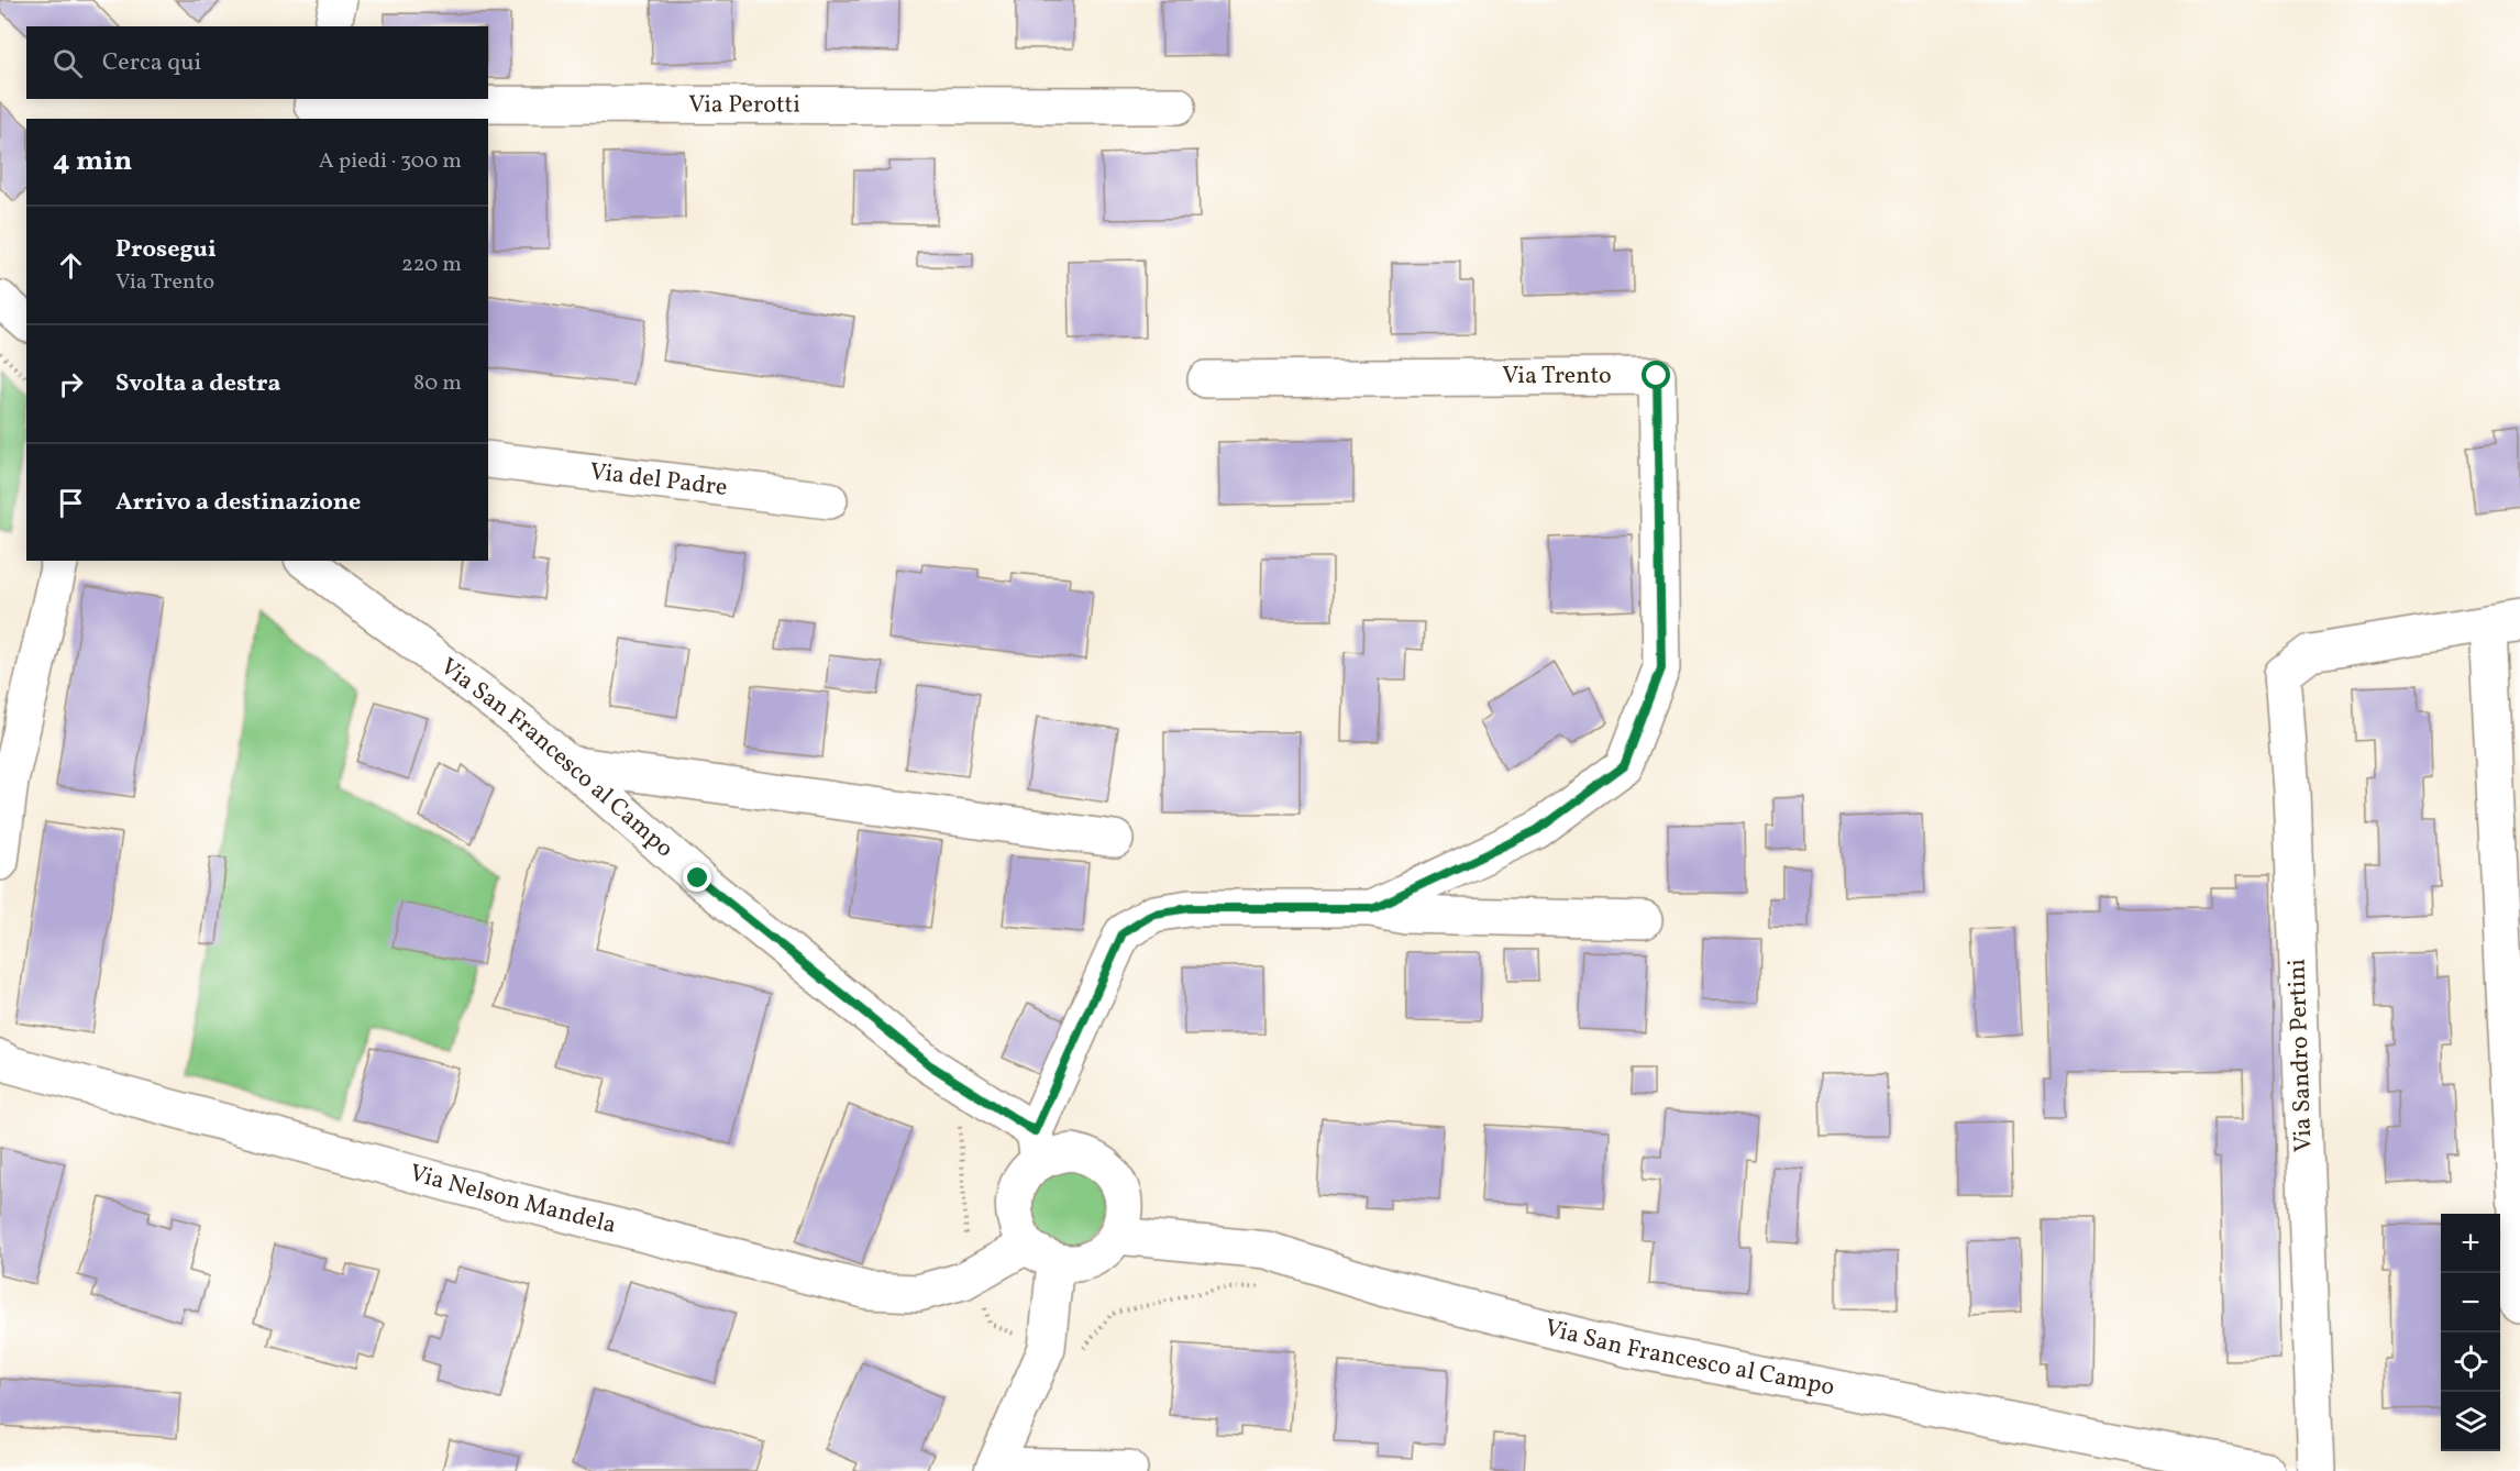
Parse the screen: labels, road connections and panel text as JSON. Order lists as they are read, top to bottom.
{
  "streets": {
    "street": [
      "Via Perotti",
      "Via Trento",
      "Via del Padre",
      "Via San Francesco al Campo",
      "Via Sandro Pertini",
      "Via Nelson Mandela"
    ]
  },
  "crossings": [
    ["Via Trento", "Via San Francesco al Campo"],
    ["Via Trento", "Via Nelson Mandela"],
    ["Via San Francesco al Campo", "Via Nelson Mandela"]
  ],
  "page": {
    "search": "Cerca qui",
    "heading": ["4 min", "A piedi · 300 m"],
    "list": [
      ["Prosegui", "Via Trento", "220 m"],
      ["Svolta a destra", "80 m"],
      "Arrivo a destinazione"
    ],
    "map_buttons": ["+", "−"]
  }
}
